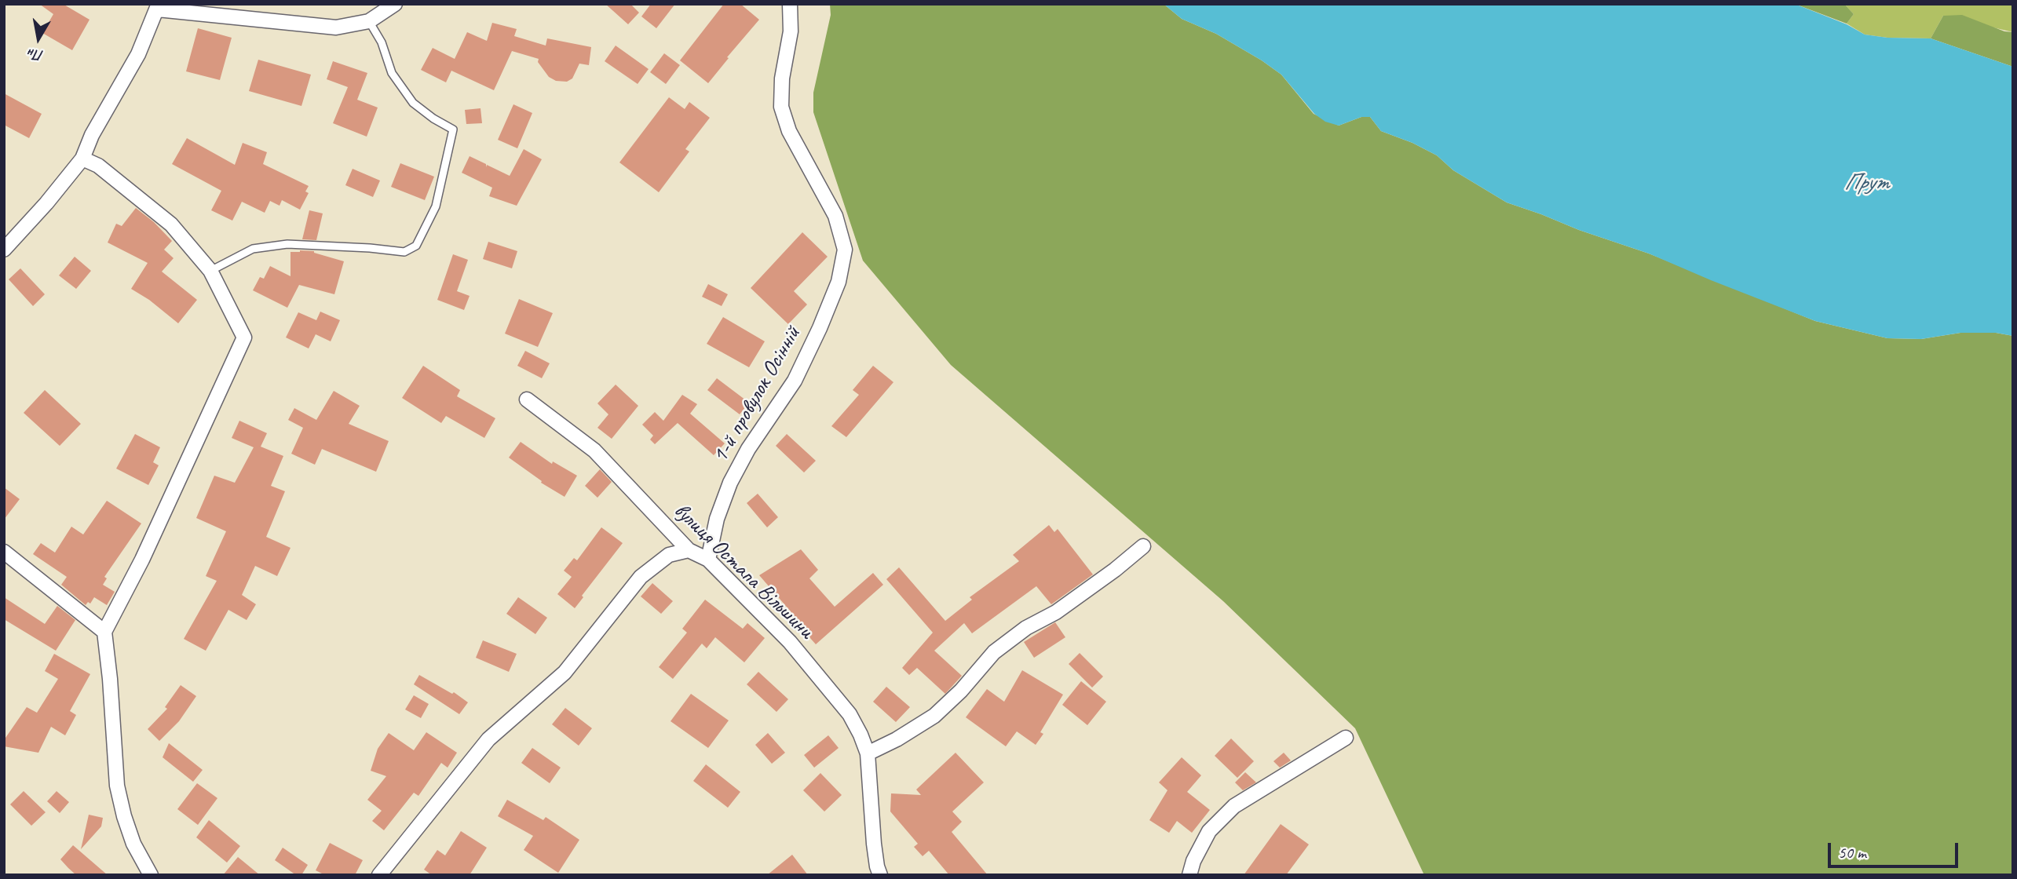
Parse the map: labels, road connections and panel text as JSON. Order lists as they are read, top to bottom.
{
  "streets": {
    "street": ["1-й провулок Осінній", "вулиця Остапа Вільшини"]
  },
  "crossings": [
    ["1-й провулок Осінній", "вулиця Остапа Вільшини"]
  ],
  "water": ["Прут"],
  "scale_bar": "50 m",
  "north": "bottom"
}
